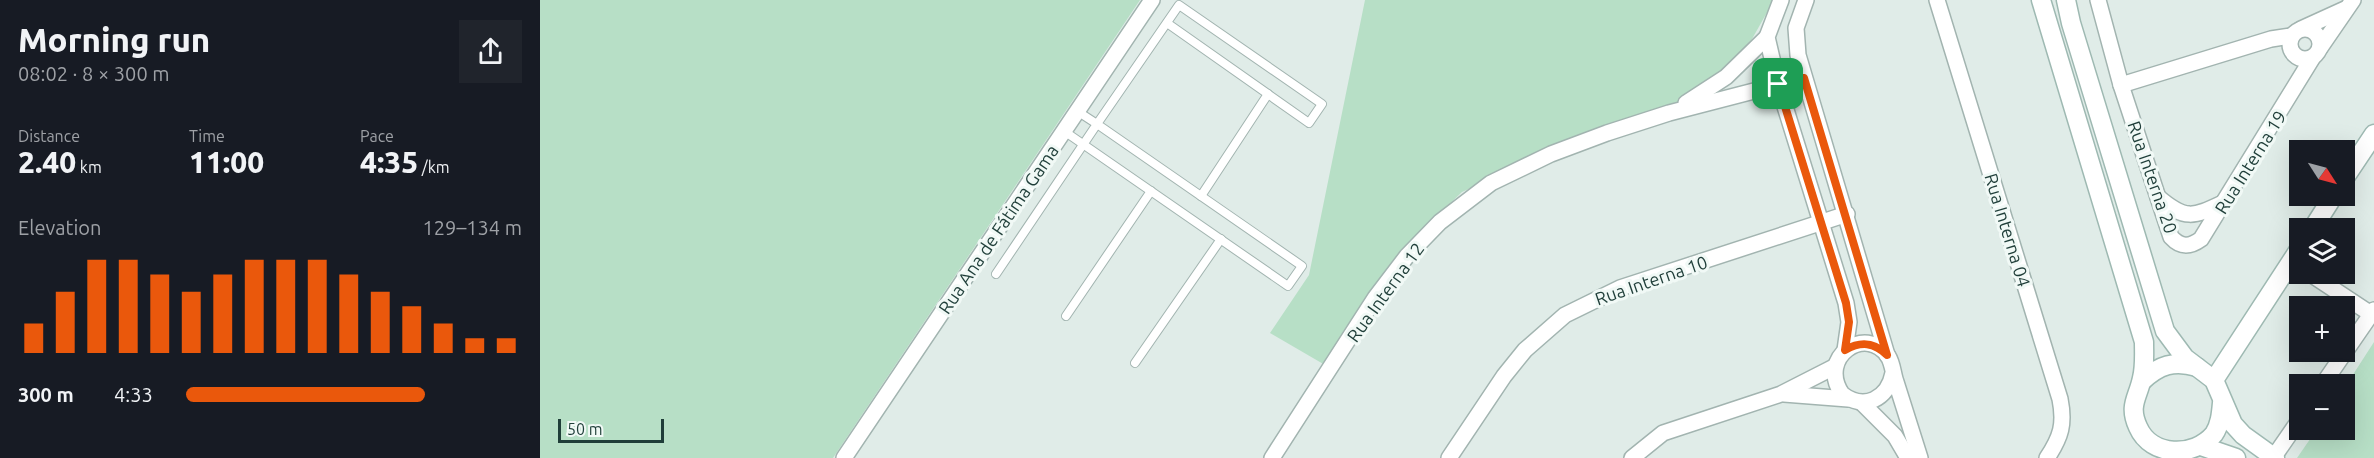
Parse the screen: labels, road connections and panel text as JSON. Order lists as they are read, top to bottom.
{
  "streets": {
    "street": [
      "Rua Interna 19",
      "Rua Interna 20",
      "Rua Ana de Fátima Gama",
      "Rua Interna 04",
      "Rua Interna 10",
      "Rua Interna 12"
    ]
  },
  "crossings": [
    ["Rua Interna 19", "Rua Interna 20"]
  ],
  "scale_bar": "50 m",
  "north": "bottom right",
  "page": {
    "heading": ["Morning run", "08:02 · 8 × 300 m"],
    "stats": [
      ["Distance", "2.40 km"],
      ["Time", "11:00"],
      ["Pace", "4:35 /km"]
    ],
    "map_buttons": ["+", "−"],
    "chart": ["Elevation", "129–134 m"],
    "list": [
      {
        "name": "300 m",
        "note": "4:33"
      }
    ],
    "scale": "50 m"
  }
}
